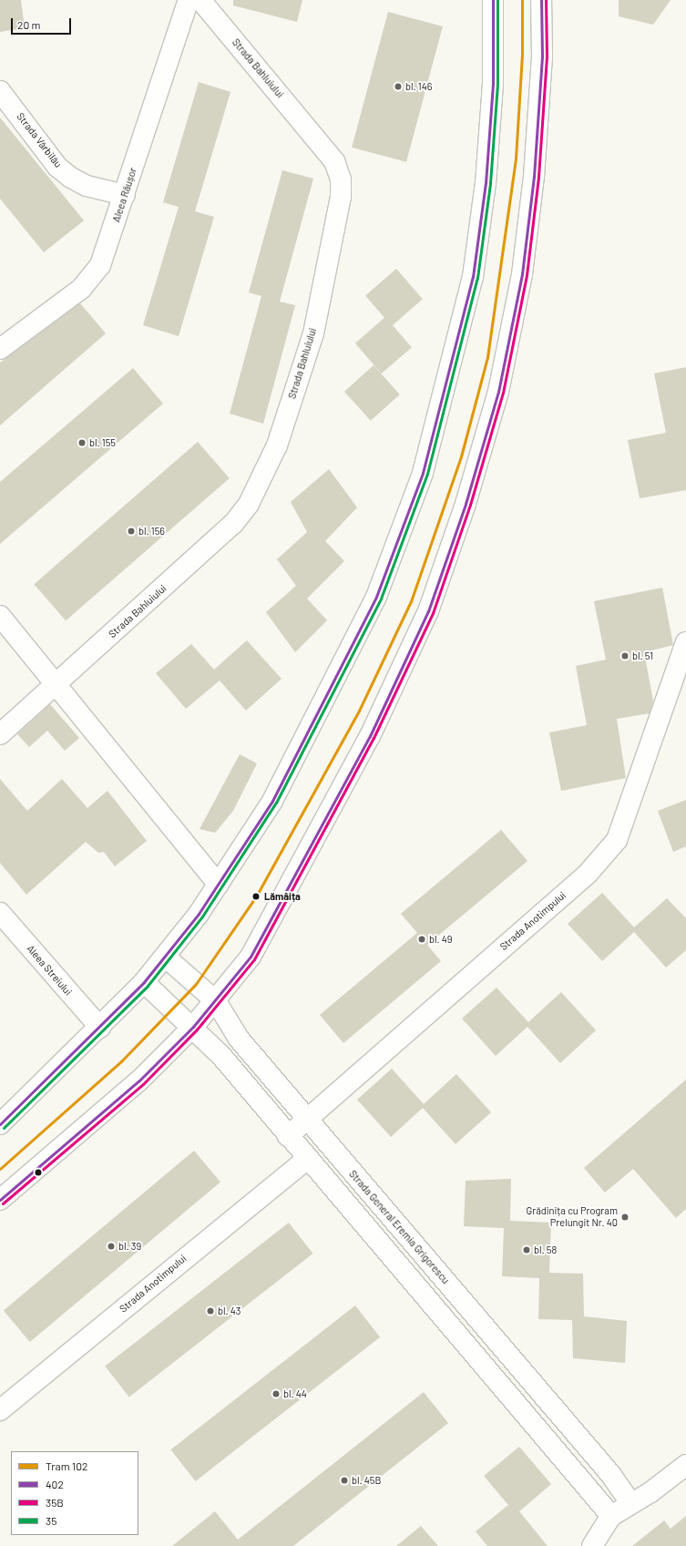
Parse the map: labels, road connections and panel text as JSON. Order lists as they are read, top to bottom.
{
  "streets": {
    "street": [
      "Strada Bahluiului",
      "Strada Vărbilău",
      "Aleea Râușor",
      "Strada Anotimpului",
      "Aleea Streiului",
      "Strada General Eremia Grigorescu"
    ]
  },
  "crossings": [
    ["Strada Vărbilău", "Aleea Râușor"],
    ["Strada Anotimpului", "Strada General Eremia Grigorescu"]
  ],
  "places": [
    "bl. 146",
    "bl. 155",
    "bl. 156",
    "bl. 51",
    "Lămâița",
    "bl. 49",
    "Grădinița cu Program Prelungit Nr. 40",
    "bl. 39",
    "bl. 58",
    "bl. 43",
    "bl. 44",
    "bl. 45B"
  ],
  "lines": [
    "tram line 102",
    "transit line 402",
    "transit line 35B",
    "transit line 35"
  ],
  "legend": [
    "Tram 102",
    "402",
    "35B",
    "35"
  ],
  "scale_bar": "20 m"
}
